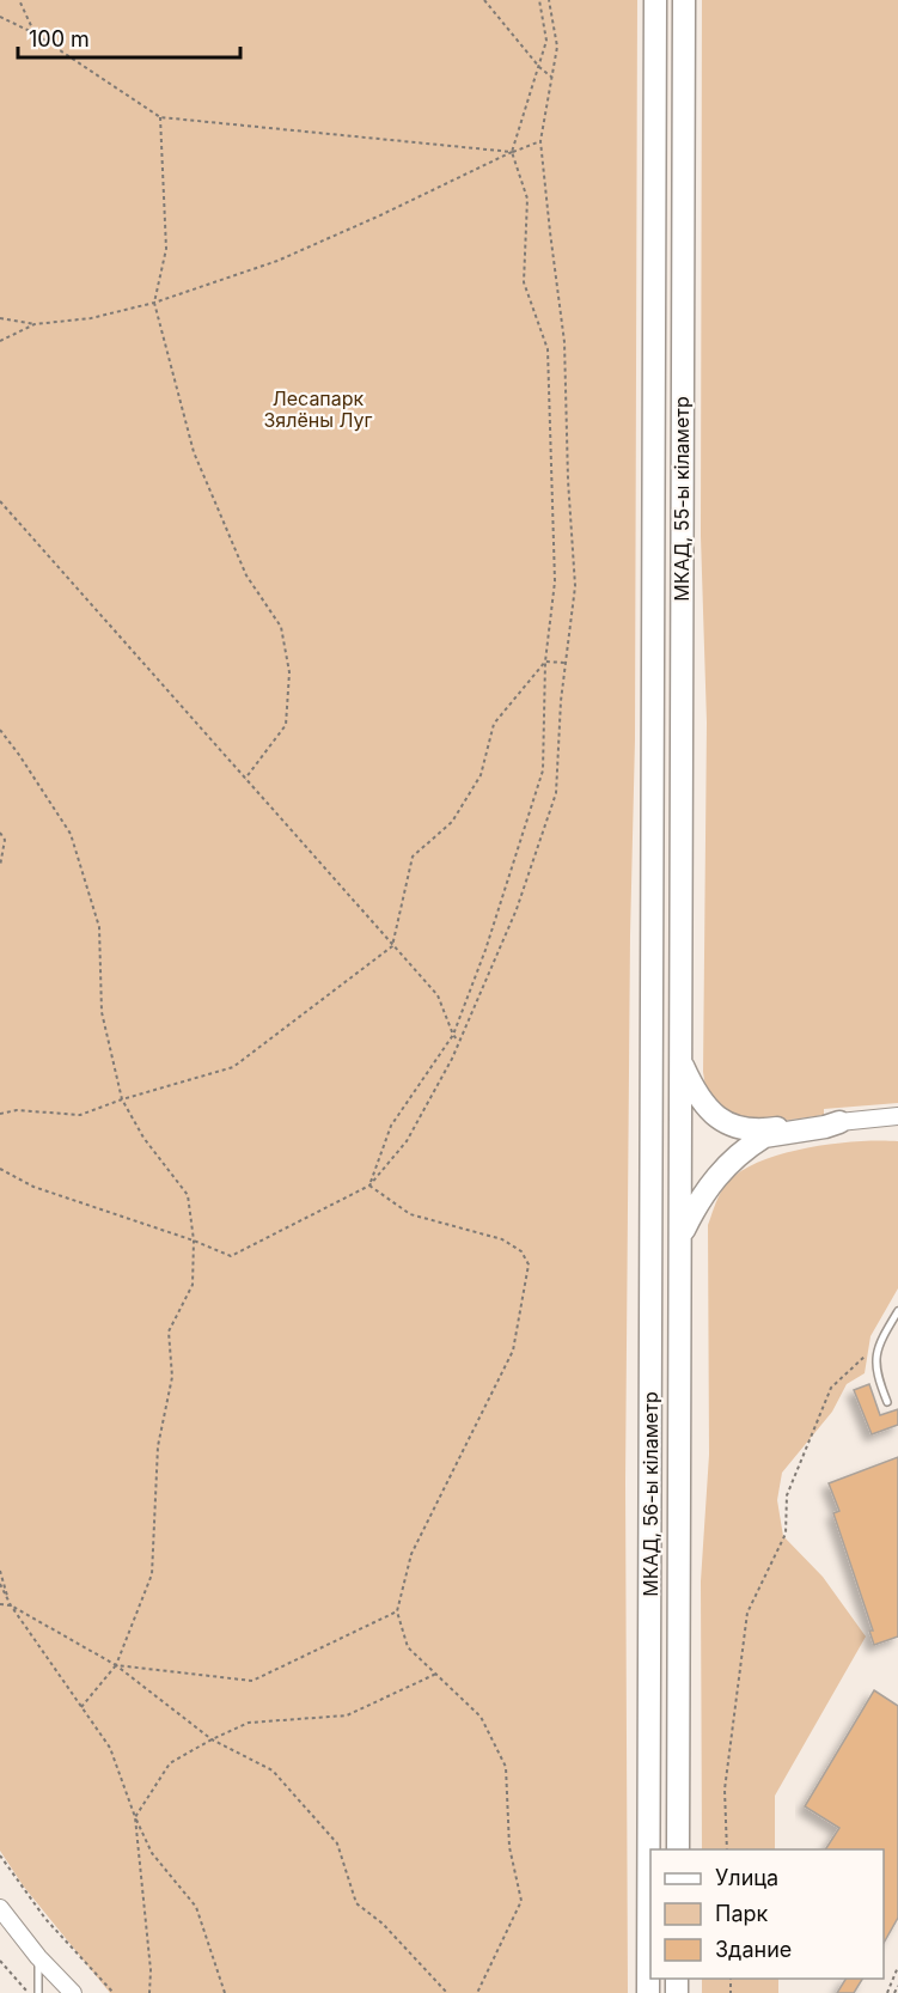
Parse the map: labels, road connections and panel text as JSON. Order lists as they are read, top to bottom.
{
  "streets": {
    "highway": ["МКАД, 55-ы кіламетр", "МКАД, 56-ы кіламетр"]
  },
  "crossings": [
    ["МКАД, 55-ы кіламетр", "МКАД, 56-ы кіламетр"]
  ],
  "parks": ["Лесапарк Зялёны Луг"],
  "legend": ["Улица", "Парк", "Здание"],
  "scale_bar": "100 m"
}
